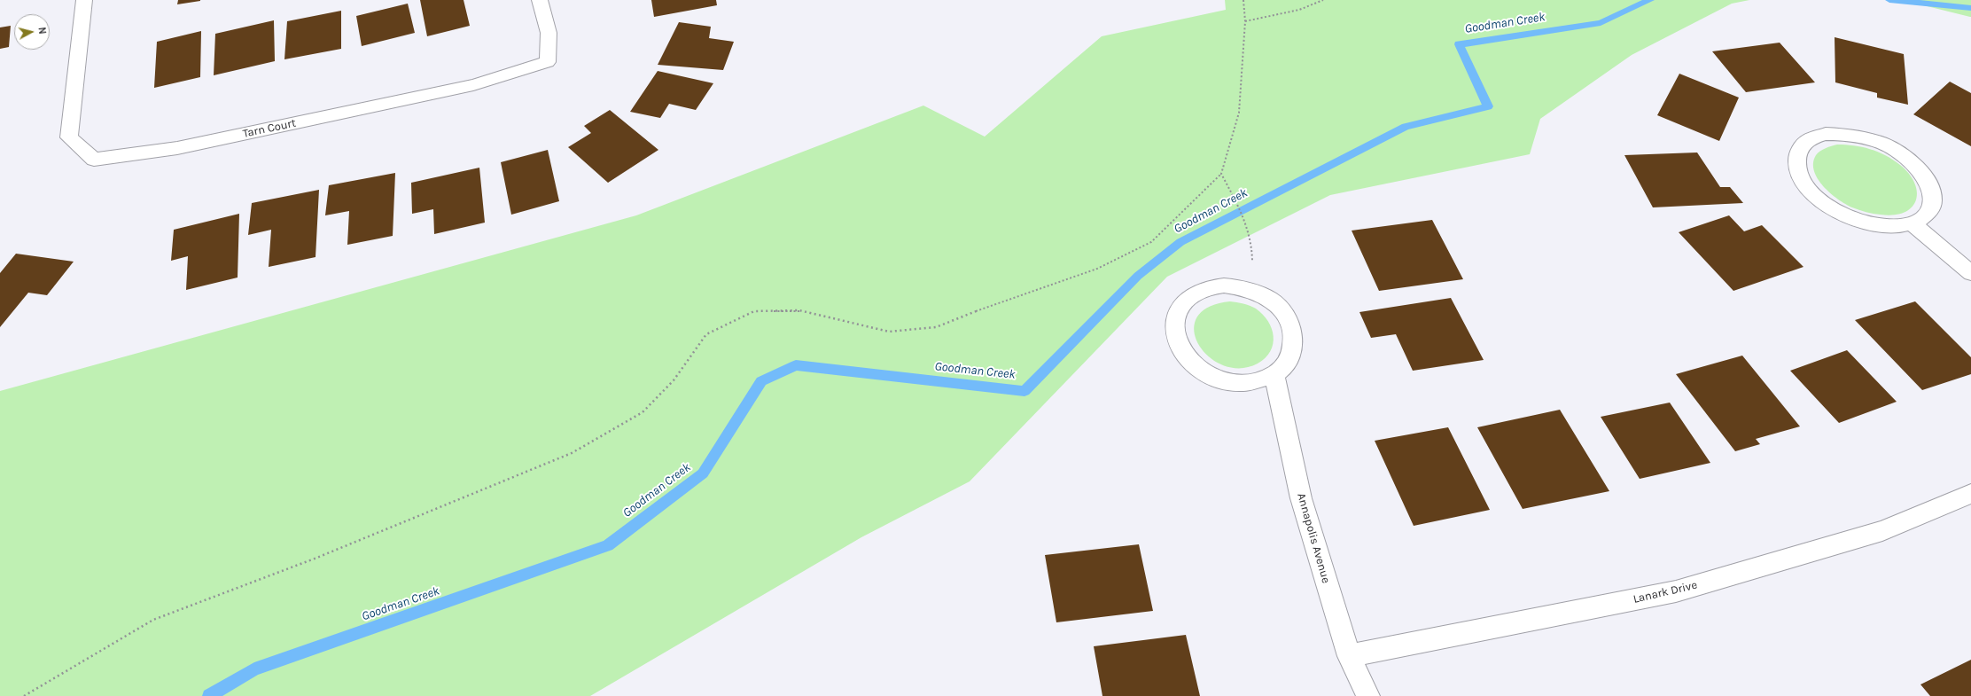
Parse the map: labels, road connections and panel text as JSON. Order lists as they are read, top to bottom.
{
  "streets": {
    "street": ["Tarn Court", "Annapolis Avenue", "Lanark Drive"]
  },
  "crossings": [
    ["Annapolis Avenue", "Lanark Drive"]
  ],
  "water": ["Goodman Creek"],
  "north": "right"
}
